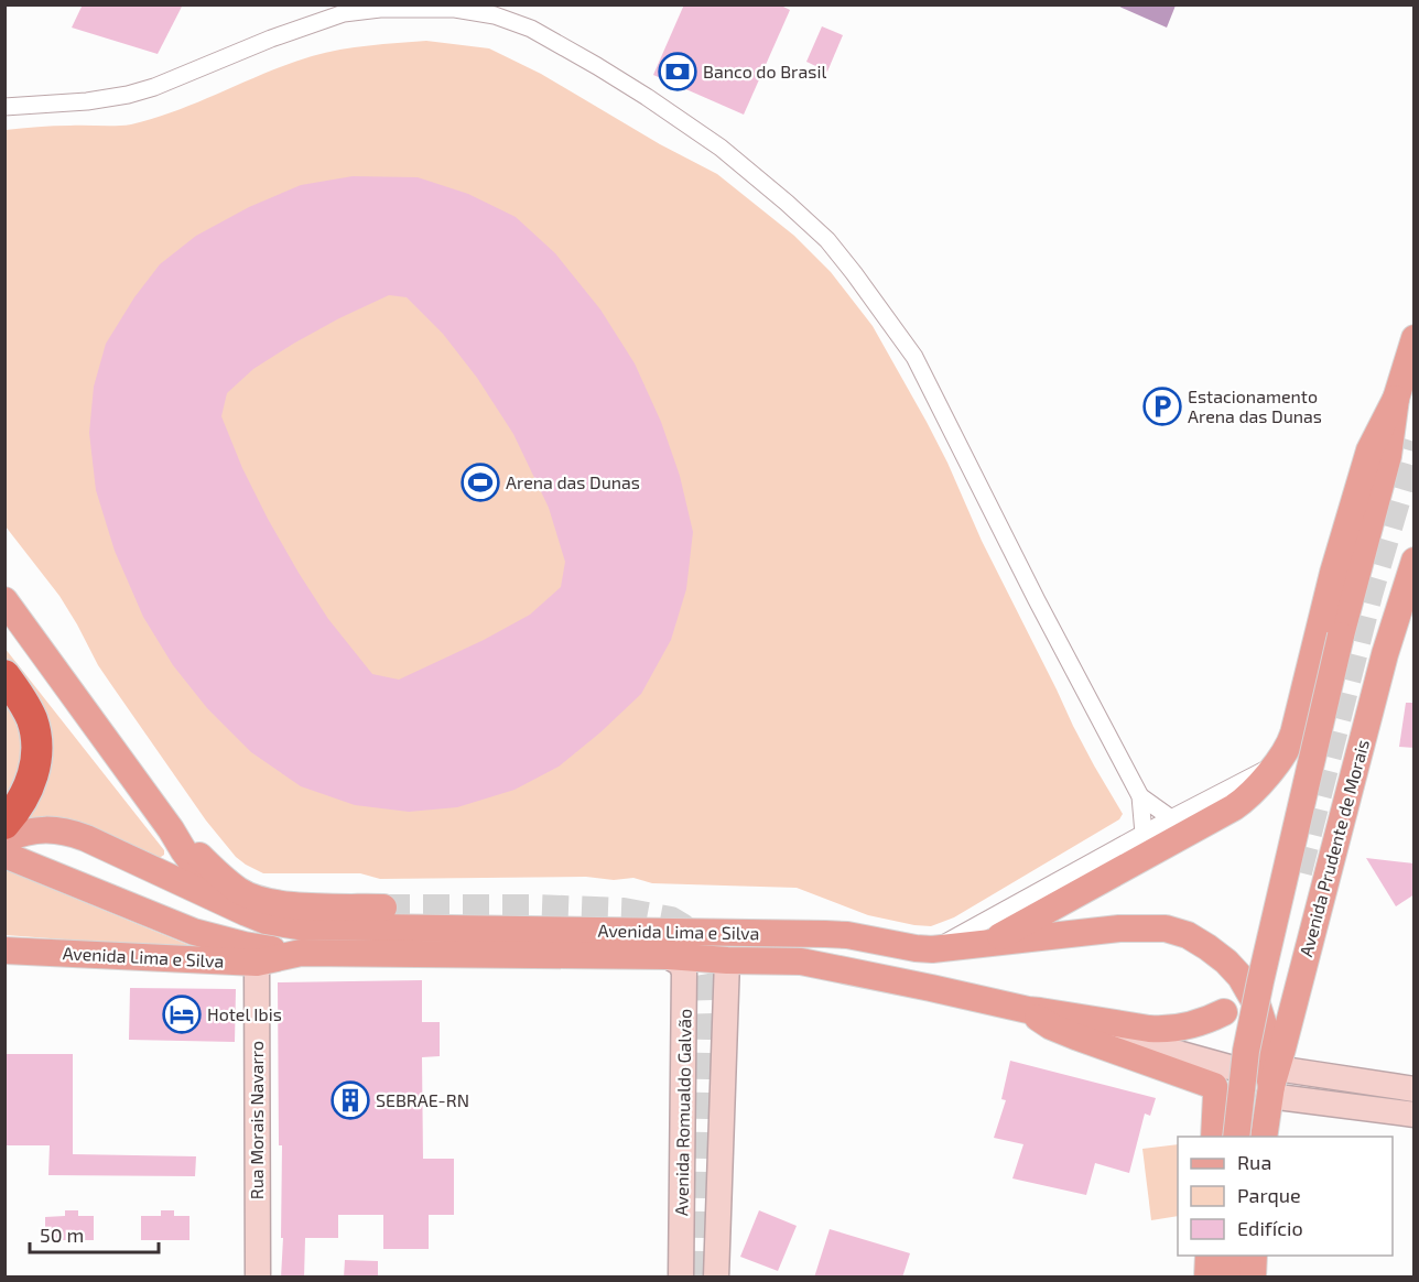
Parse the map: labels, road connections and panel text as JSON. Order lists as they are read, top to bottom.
{
  "streets": {
    "main road": [
      "Avenida Prudente de Morais",
      "Avenida Lima e Silva",
      "Avenida Romualdo Galvão",
      "Rua Morais Navarro"
    ]
  },
  "crossings": [
    ["Avenida Prudente de Morais", "Avenida Lima e Silva"],
    ["Avenida Lima e Silva", "Avenida Romualdo Galvão"],
    ["Avenida Lima e Silva", "Rua Morais Navarro"]
  ],
  "places": {
    "bank": ["Banco do Brasil"],
    "parking": ["Estacionamento Arena das Dunas"],
    "sports": ["Arena das Dunas"],
    "hotel": ["Hotel Ibis"],
    "building": ["SEBRAE-RN"]
  },
  "legend": ["Rua", "Parque", "Edifício"],
  "scale_bar": "50 m"
}
